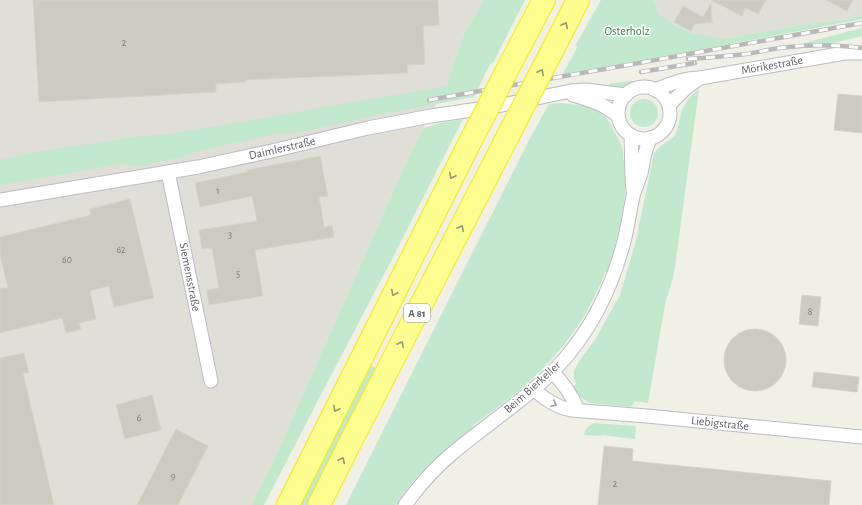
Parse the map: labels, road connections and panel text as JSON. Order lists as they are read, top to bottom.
{
  "streets": {
    "highway": ["A 81"],
    "street": [
      "Mörikestraße",
      "Daimlerstraße",
      "Siemensstraße",
      "Beim Bierkeller",
      "Liebigstraße"
    ]
  },
  "crossings": [
    ["Mörikestraße", "Daimlerstraße"],
    ["Mörikestraße", "Beim Bierkeller"],
    ["Daimlerstraße", "Siemensstraße"],
    ["Daimlerstraße", "Beim Bierkeller"],
    ["Beim Bierkeller", "Liebigstraße"]
  ],
  "parks": ["Osterholz"],
  "house_numbers": [
    "2",
    "1",
    "3",
    "62",
    "60",
    "5",
    "8",
    "6",
    "9",
    "2"
  ]
}
